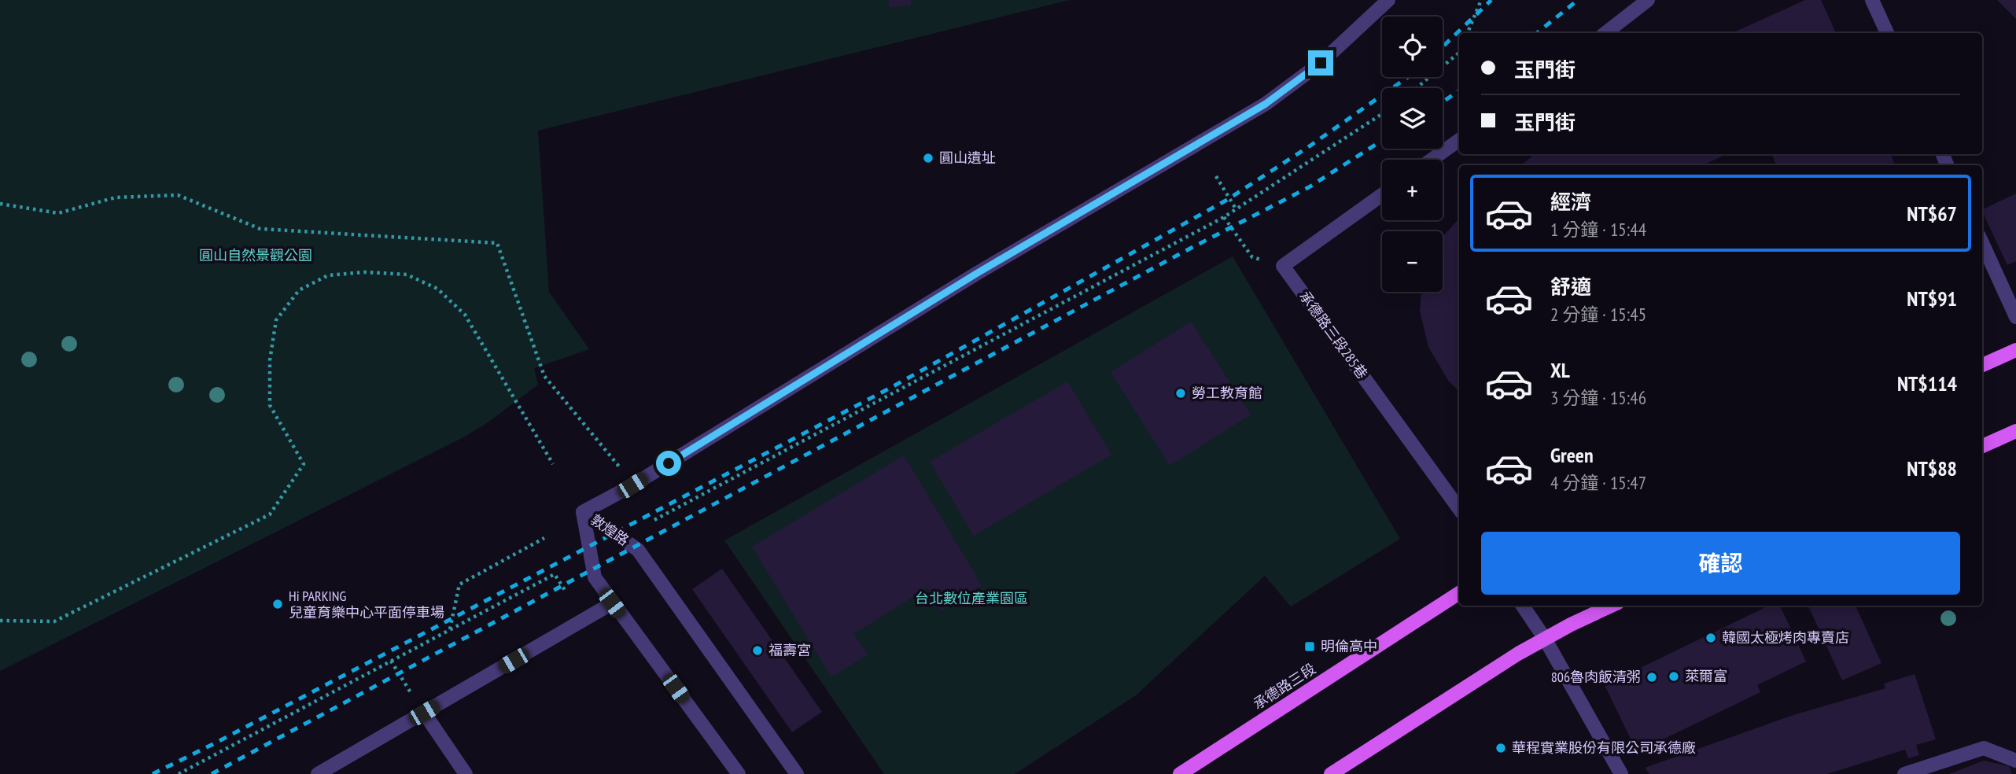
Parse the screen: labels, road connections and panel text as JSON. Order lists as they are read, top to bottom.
{
  "streets": {
    "main road": ["承德路三段"],
    "street": ["承德路三段285巷", "敦煌路"]
  },
  "parks": ["圓山自然景觀公園", "台北數位產業園區"],
  "places": {
    "other": [
      "圓山遺址",
      "勞工教育館",
      "Hi PARKING 兒童育樂中心平面停車場",
      "韓國太極烤肉專賣店",
      "福壽宮",
      "萊爾富",
      "806魯肉飯清粥",
      "華程實業股份有限公司承德廠"
    ],
    "transit": ["明倫高中"]
  },
  "page": {
    "map_buttons": ["+", "−"],
    "banner": ["玉門街", "玉門街"],
    "list": [
      {
        "name": "經濟",
        "note": "1 分鐘 · 15:44",
        "value": "NT$67"
      },
      {
        "name": "舒適",
        "note": "2 分鐘 · 15:45",
        "value": "NT$91"
      },
      {
        "name": "XL",
        "note": "3 分鐘 · 15:46",
        "value": "NT$114"
      },
      {
        "name": "Green",
        "note": "4 分鐘 · 15:47",
        "value": "NT$88"
      }
    ],
    "buttons": "確認"
  }
}
